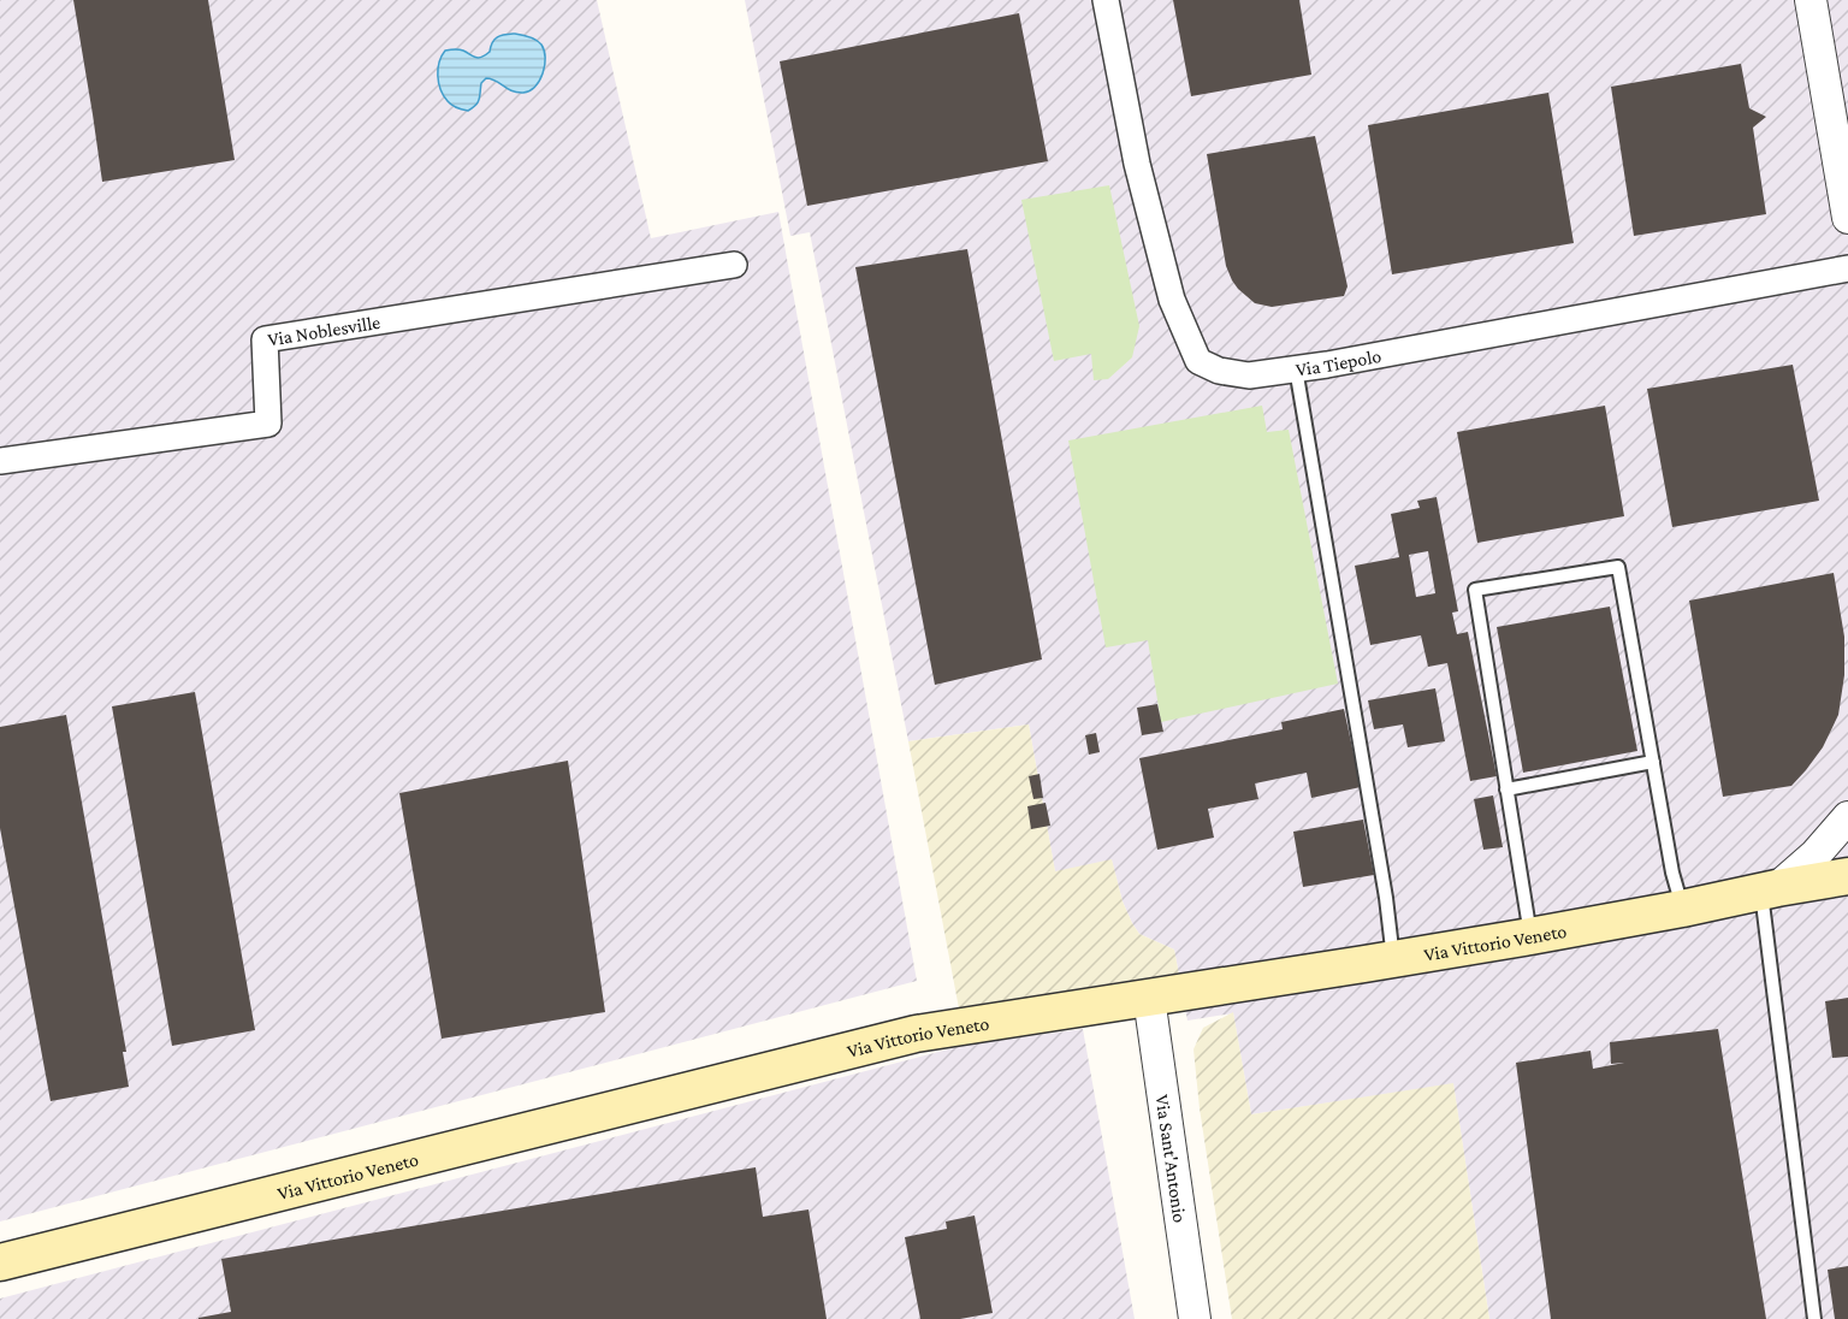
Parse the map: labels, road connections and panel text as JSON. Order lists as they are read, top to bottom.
{
  "streets": {
    "main road": ["Via Vittorio Veneto"],
    "street": ["Via Noblesville", "Via Tiepolo", "Via Sant'Antonio"]
  },
  "crossings": [
    ["Via Vittorio Veneto", "Via Sant'Antonio"]
  ]
}
